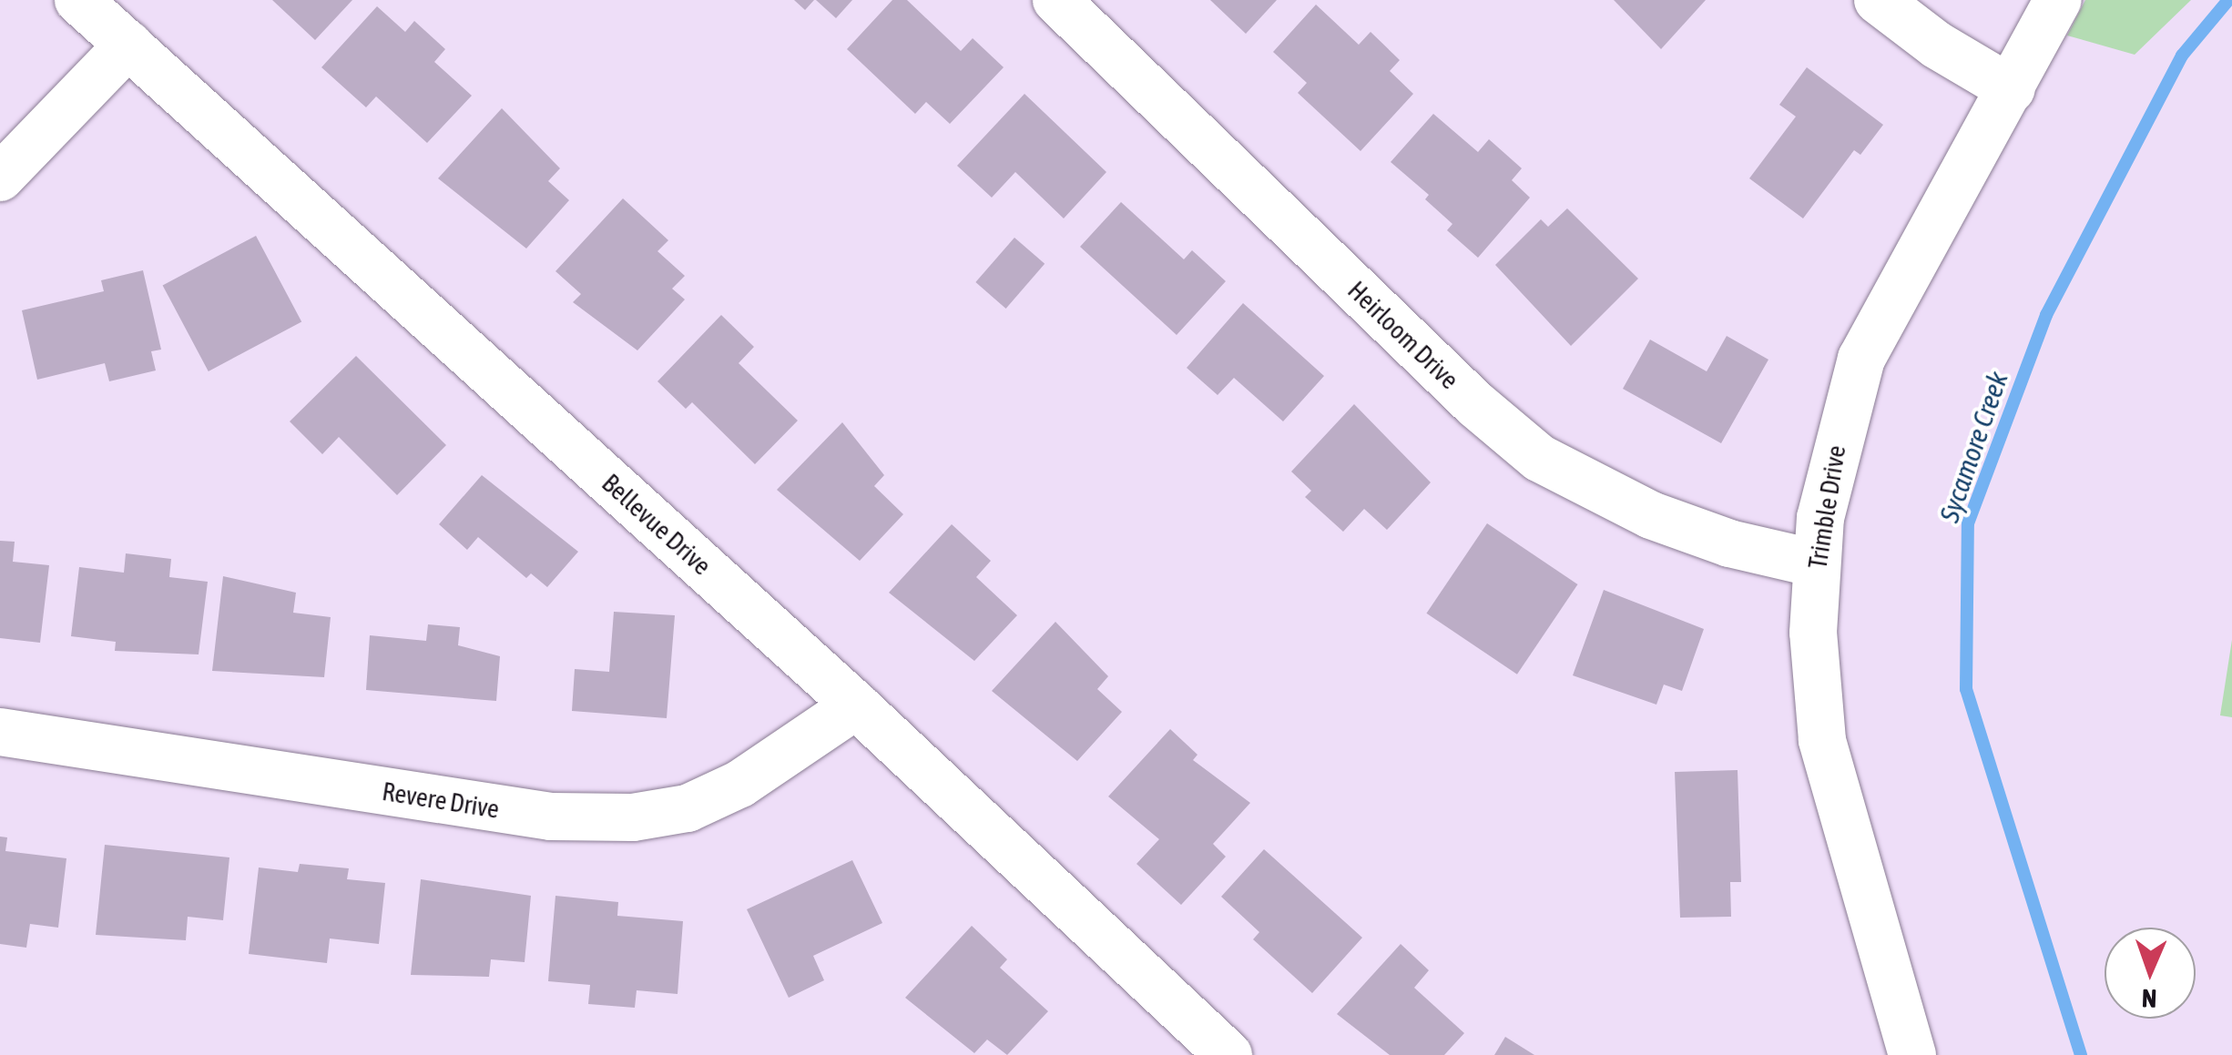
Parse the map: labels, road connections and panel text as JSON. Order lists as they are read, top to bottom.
{
  "streets": {
    "street": [
      "Heirloom Drive",
      "Trimble Drive",
      "Bellevue Drive",
      "Revere Drive"
    ]
  },
  "crossings": [
    ["Heirloom Drive", "Trimble Drive"],
    ["Bellevue Drive", "Revere Drive"]
  ],
  "water": ["Sycamore Creek"],
  "north": "bottom"
}
